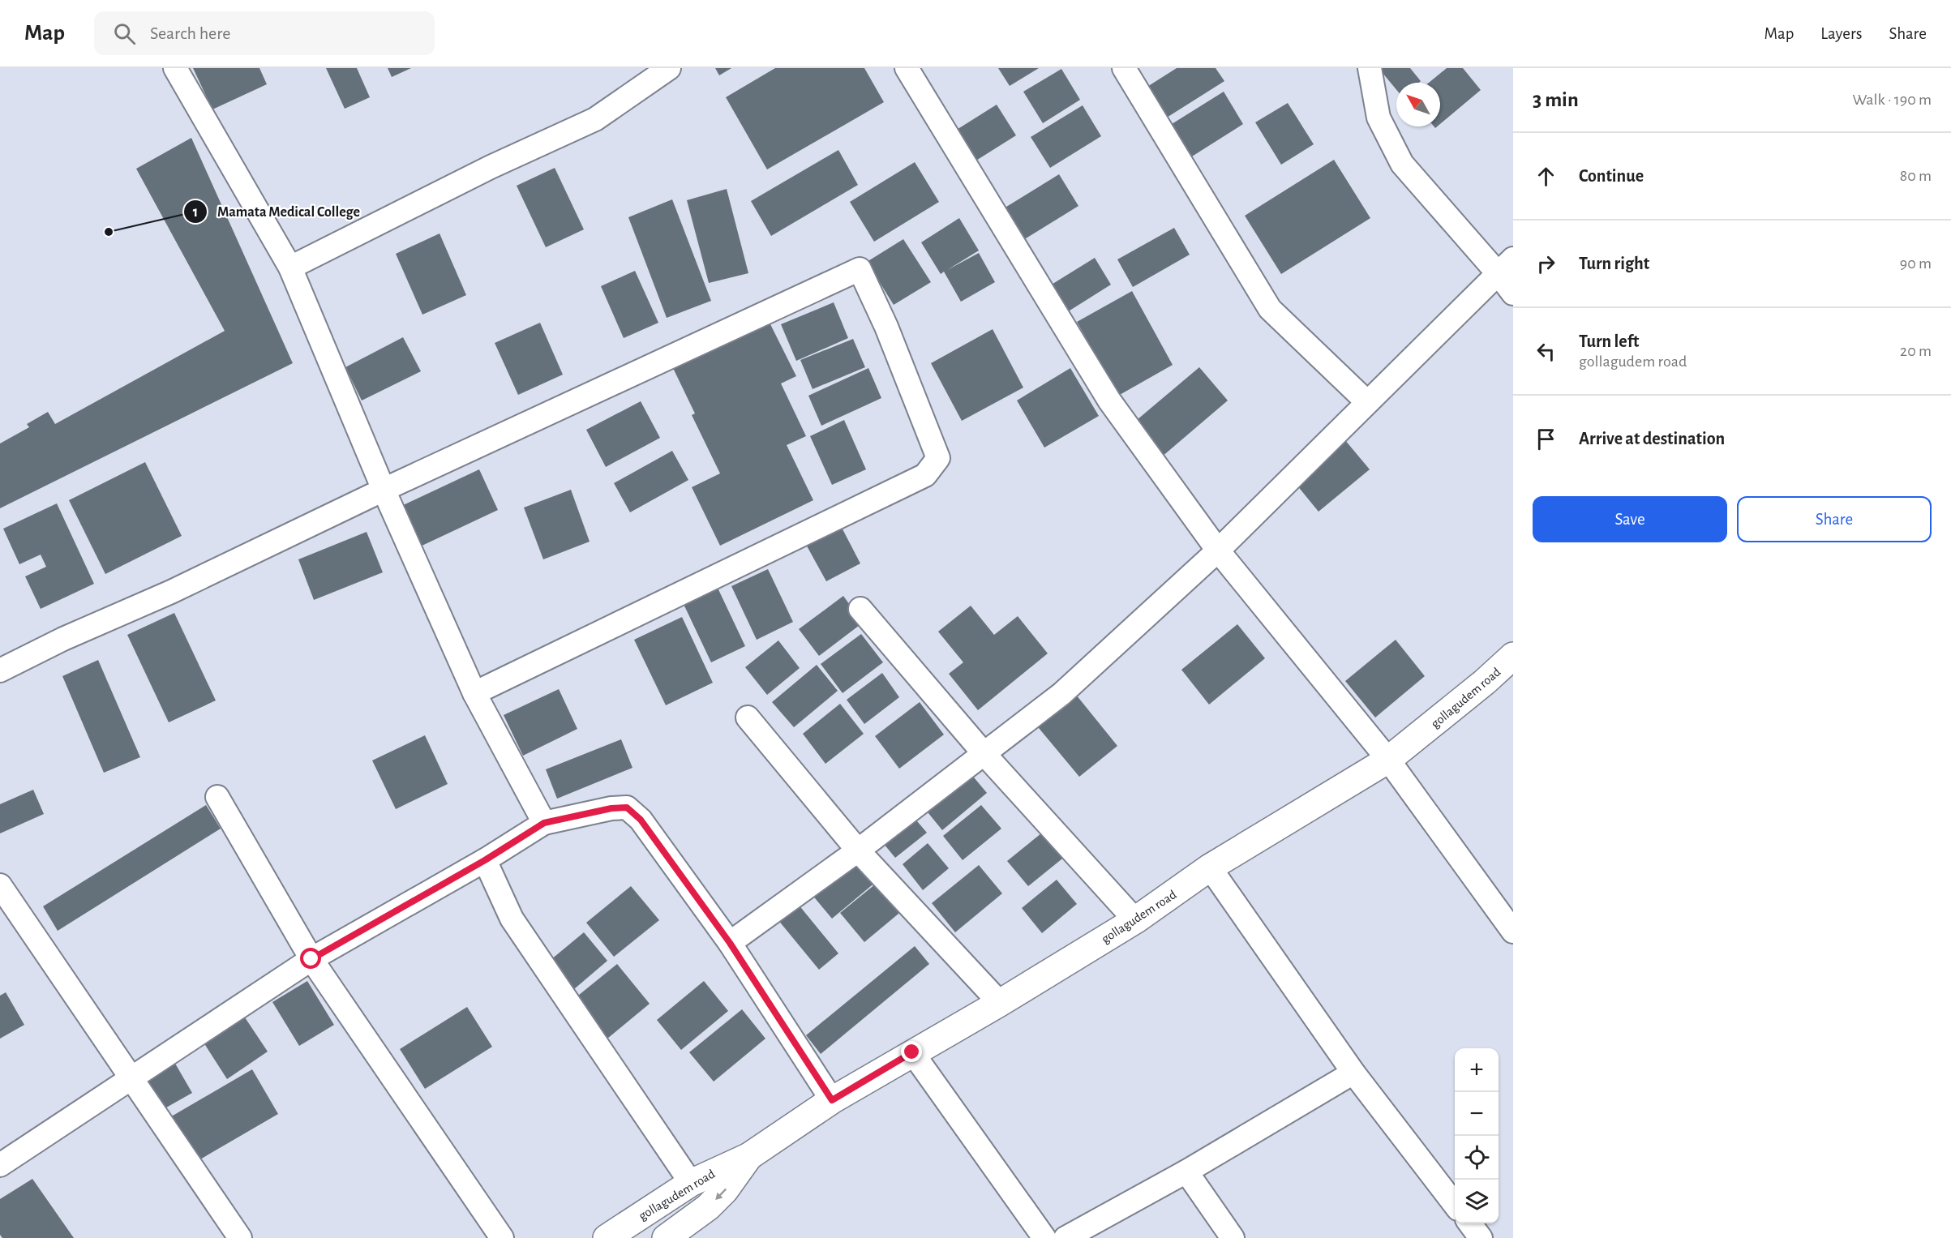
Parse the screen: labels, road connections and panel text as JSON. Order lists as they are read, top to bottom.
{
  "streets": {
    "street": ["gollagudem road"]
  },
  "places": ["Mamata Medical College"],
  "north": "top left",
  "page": {
    "header": "Map",
    "search": "Search here",
    "nav": ["Map", "Layers", "Share"],
    "heading": ["3 min", "Walk · 190 m"],
    "list": [
      ["Continue", "80 m"],
      ["Turn right", "90 m"],
      ["Turn left", "gollagudem road", "20 m"],
      "Arrive at destination"
    ],
    "buttons": ["Save", "Share"],
    "map_buttons": ["+", "−"]
  }
}
